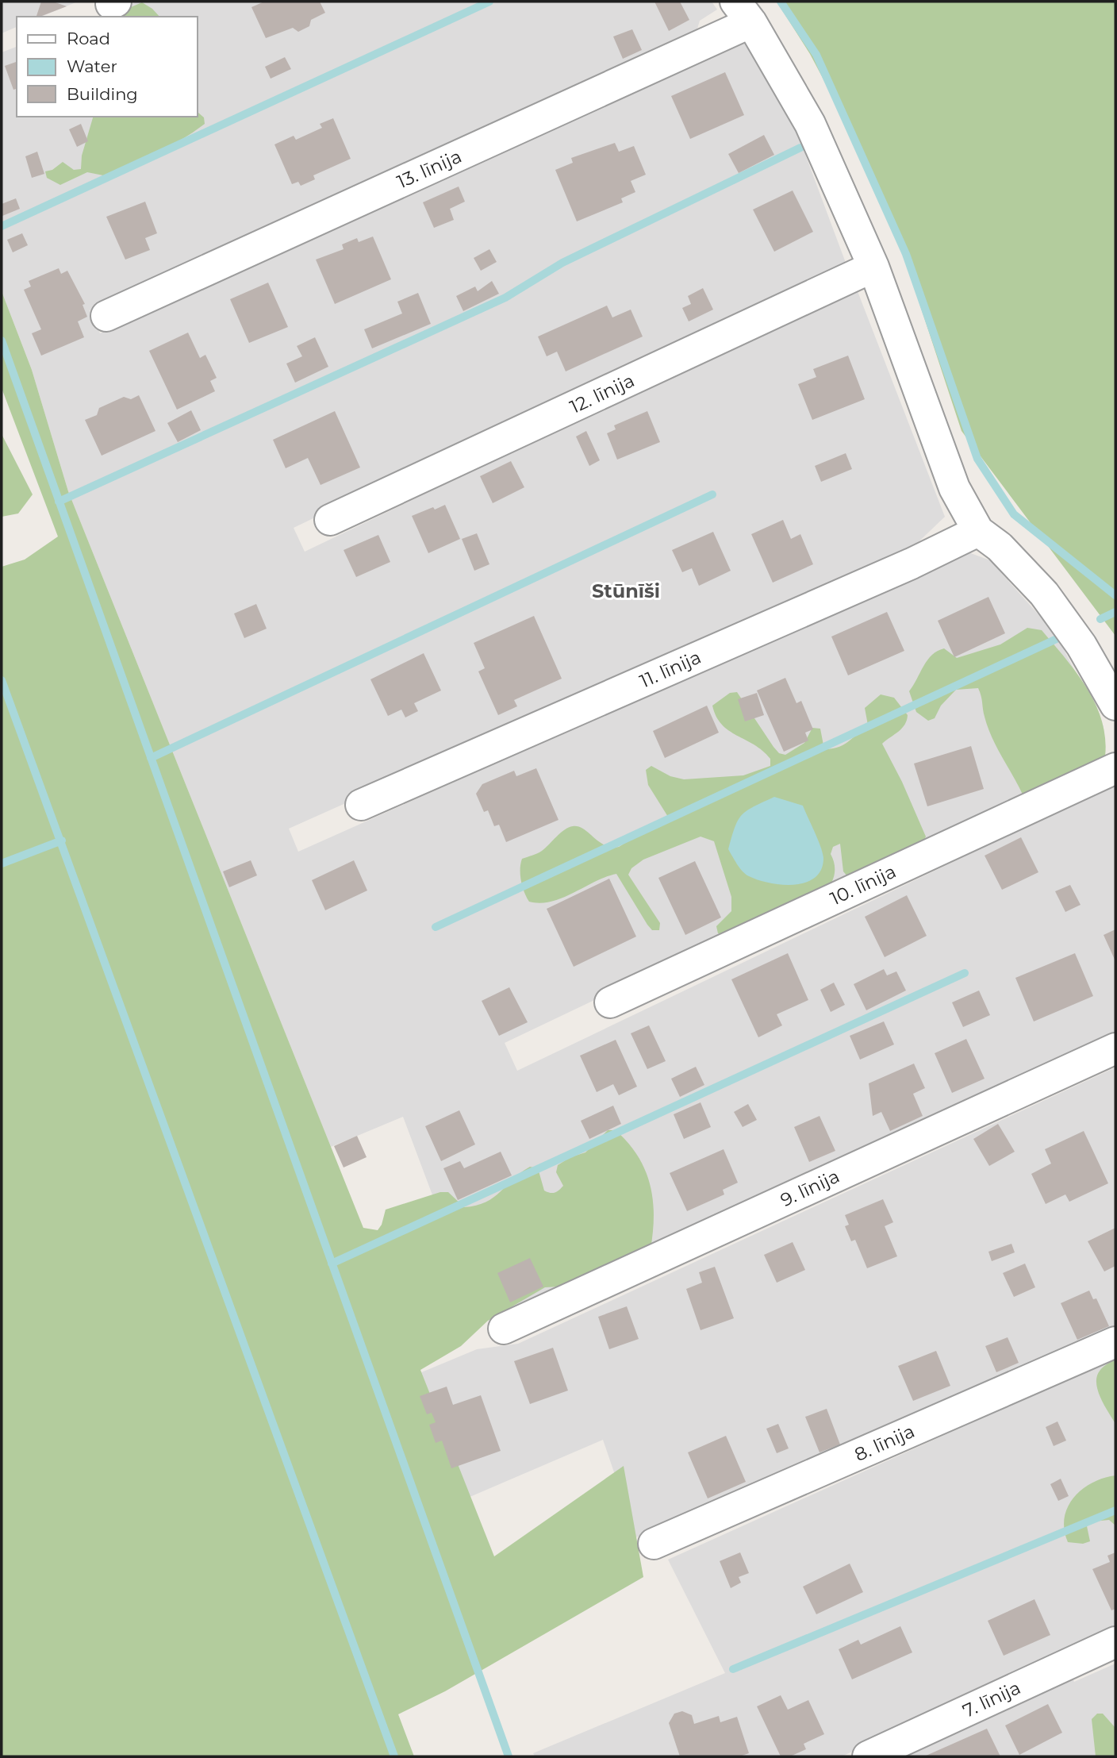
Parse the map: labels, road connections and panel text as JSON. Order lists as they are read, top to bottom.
{
  "streets": {
    "street": [
      "13. līnija",
      "12. līnija",
      "11. līnija",
      "10. līnija",
      "9. līnija",
      "8. līnija",
      "7. līnija"
    ]
  },
  "districts": ["Stūnīši"],
  "legend": ["Road", "Water", "Building"]
}
